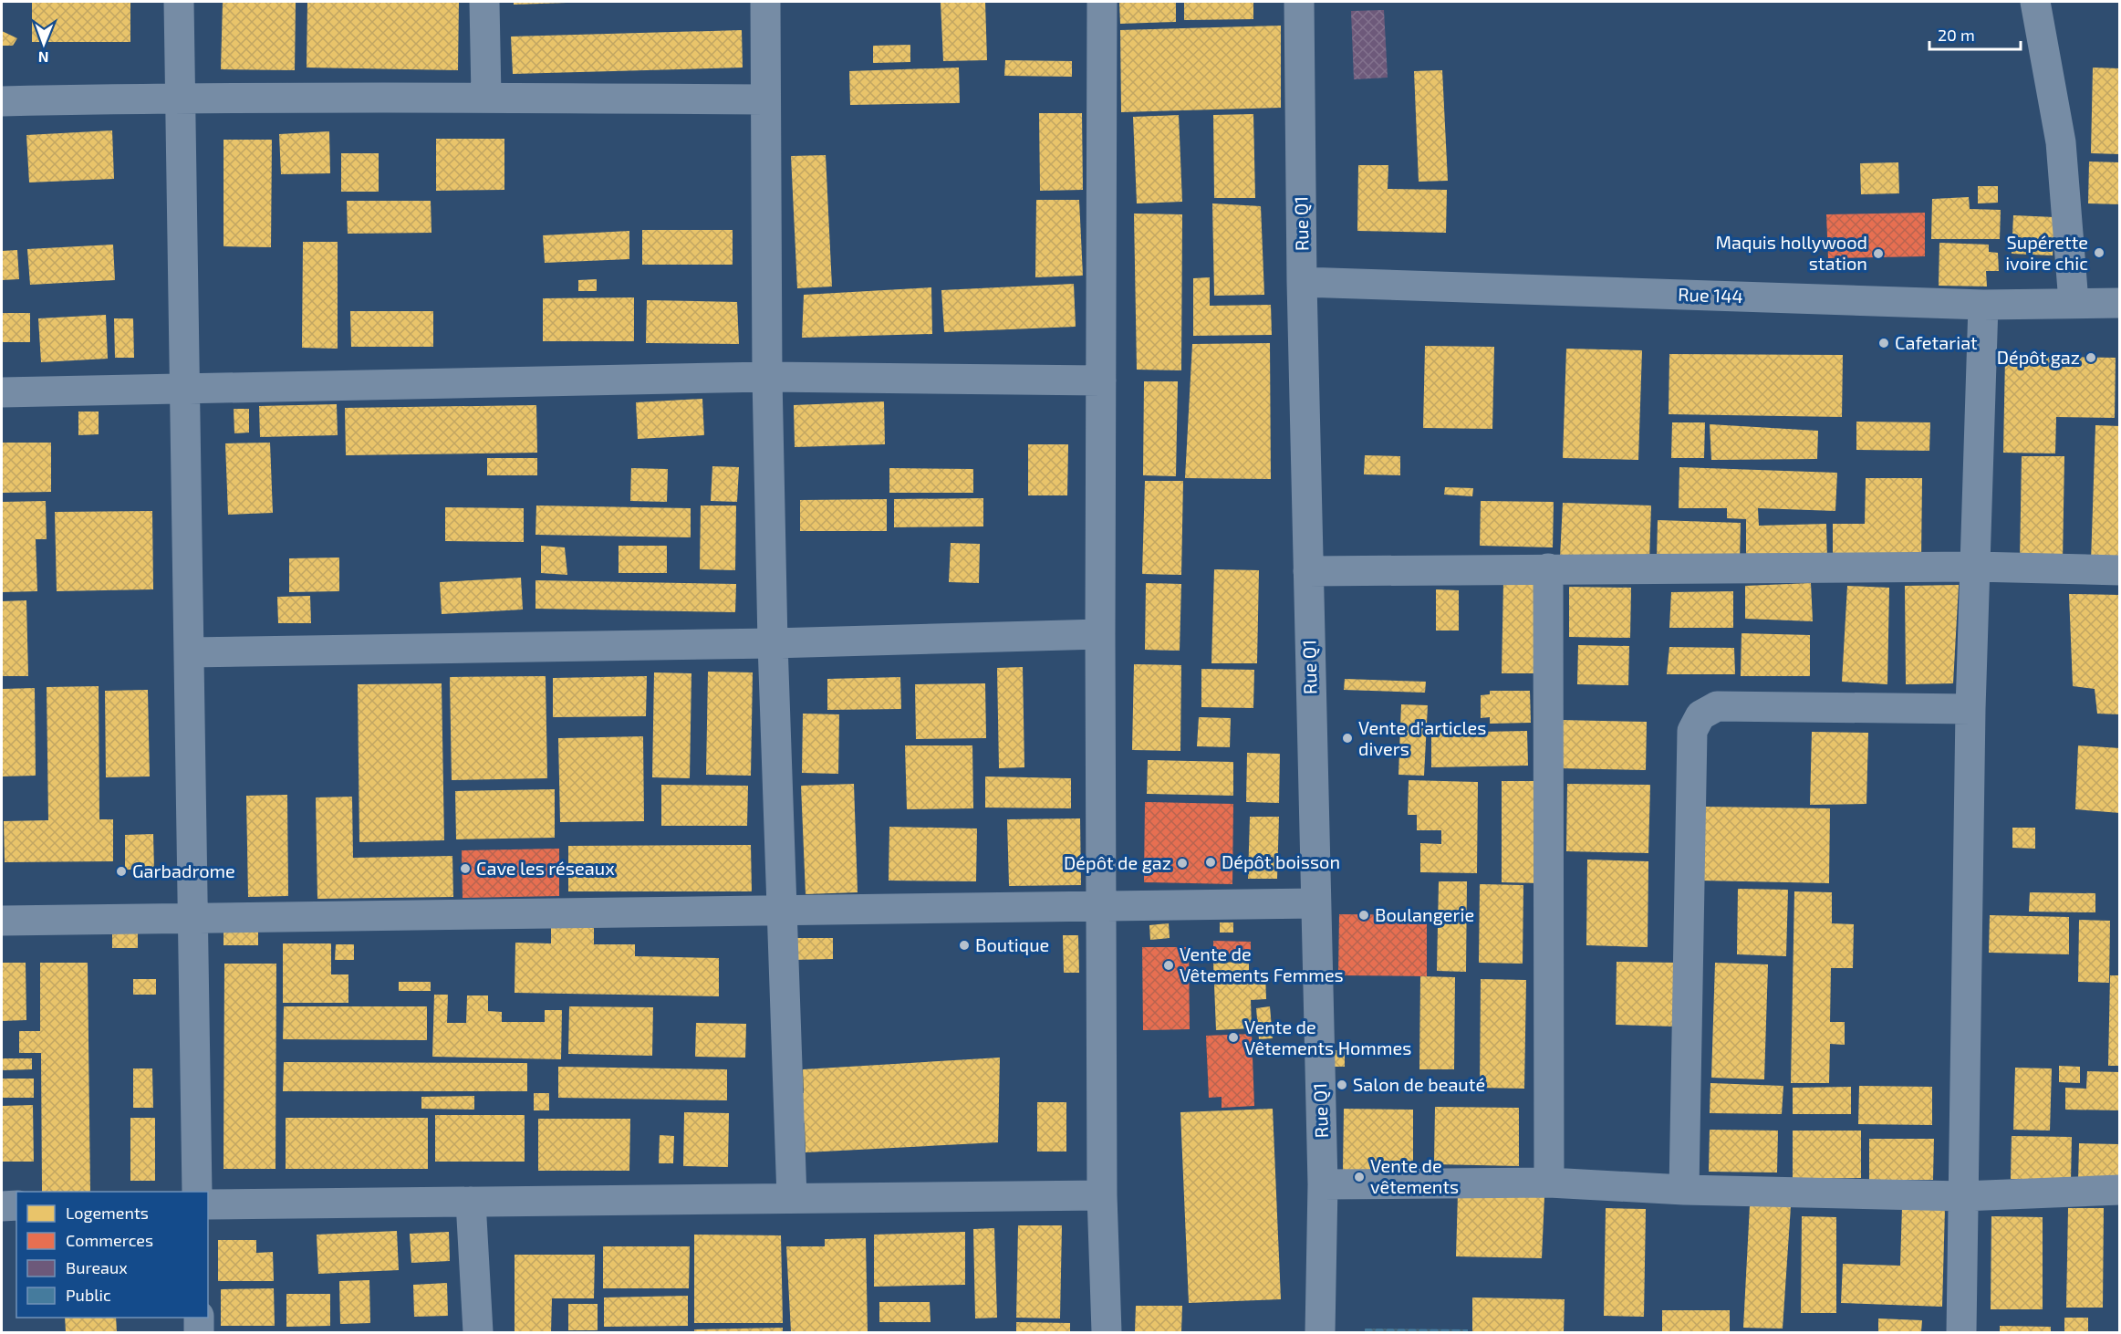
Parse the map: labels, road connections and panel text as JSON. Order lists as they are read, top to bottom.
{
  "streets": {
    "street": ["Rue Q1", "Rue 144"]
  },
  "crossings": [
    ["Rue Q1", "Rue 144"]
  ],
  "places": [
    "Supérette ivoire chic",
    "Maquis hollywood station",
    "Cafetariat",
    "Dépôt gaz",
    "Vente d'articles divers",
    "Dépôt boisson",
    "Dépôt de gaz",
    "Cave les réseaux",
    "Garbadrome",
    "Boulangerie",
    "Boutique",
    "Vente de Vêtements Femmes",
    "Vente de Vêtements Hommes",
    "Salon de beauté",
    "Vente de vêtements"
  ],
  "legend": [
    "Logements",
    "Commerces",
    "Bureaux",
    "Public"
  ],
  "scale_bar": "20 m",
  "north": "bottom"
}
